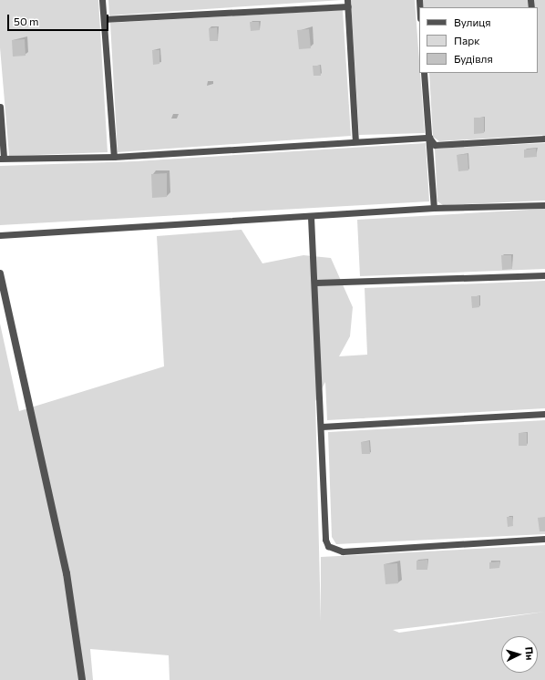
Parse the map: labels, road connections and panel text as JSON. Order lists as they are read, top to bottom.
{
  "legend": ["Вулиця", "Парк", "Будівля"],
  "scale_bar": "50 m",
  "north": "right"
}
